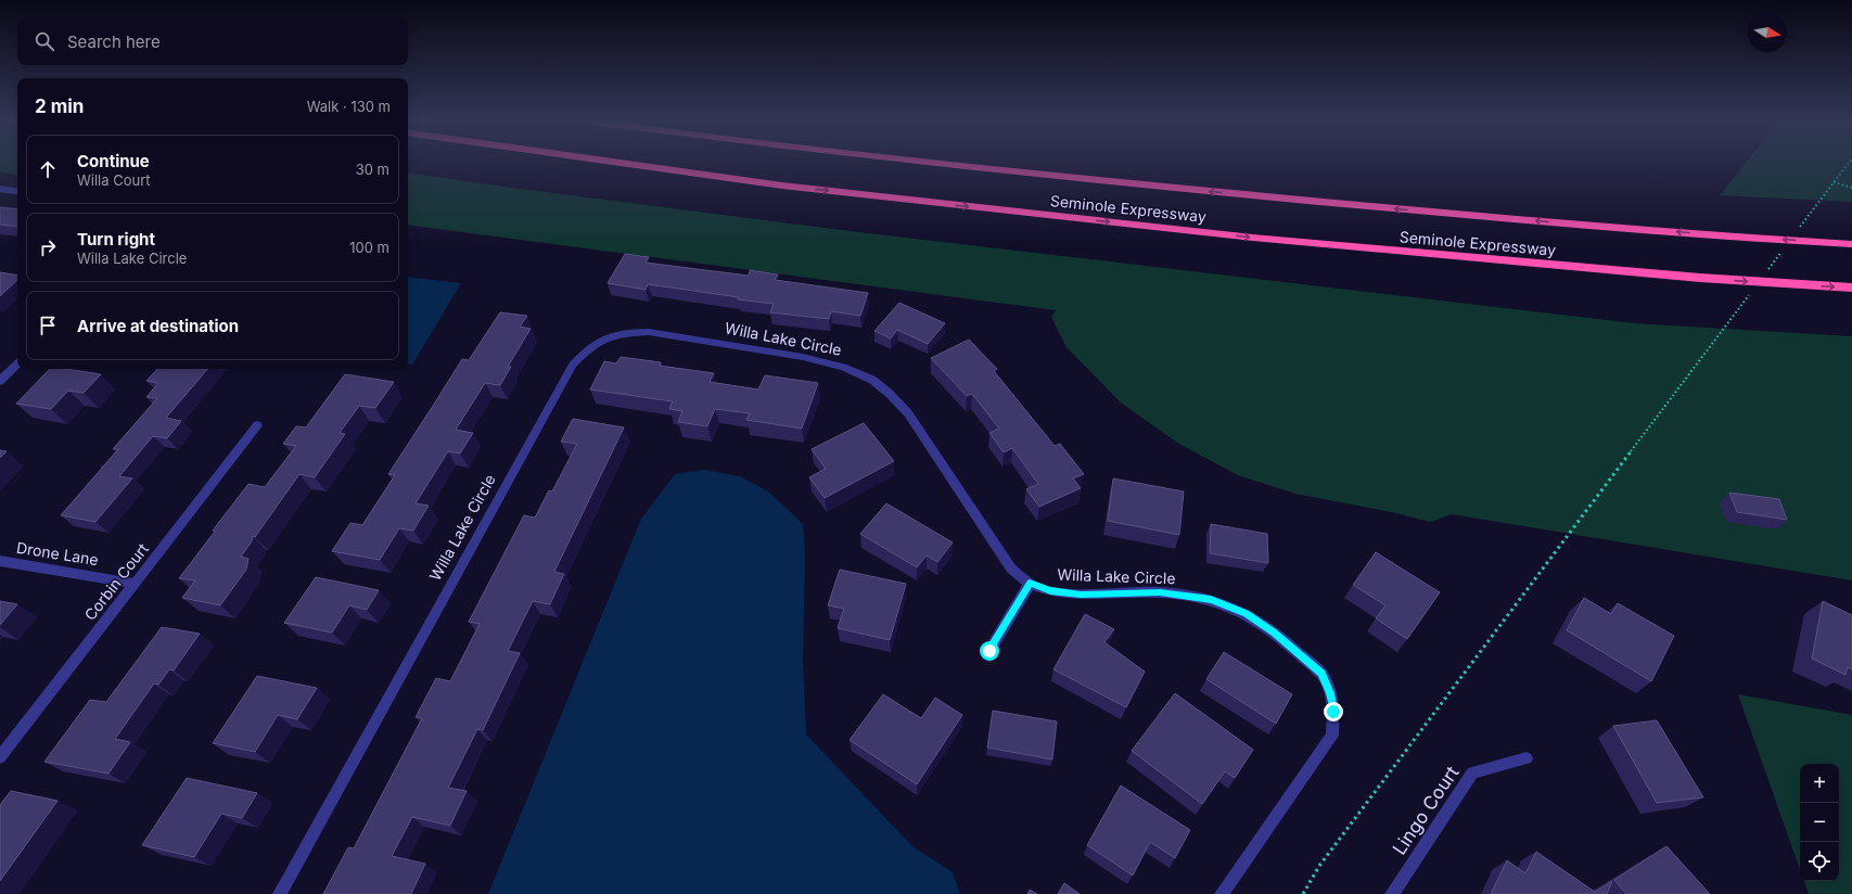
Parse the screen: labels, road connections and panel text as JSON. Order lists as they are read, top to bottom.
{
  "streets": {
    "highway": ["Seminole Expressway"],
    "street": [
      "Willa Lake Circle",
      "Drone Lane",
      "Corbin Court",
      "Lingo Court"
    ]
  },
  "crossings": [
    ["Drone Lane", "Corbin Court"]
  ],
  "north": "right",
  "page": {
    "search": "Search here",
    "heading": ["2 min", "Walk · 130 m"],
    "list": [
      ["Continue", "Willa Court", "30 m"],
      ["Turn right", "Willa Lake Circle", "100 m"],
      "Arrive at destination"
    ],
    "map_buttons": ["+", "−"]
  }
}
